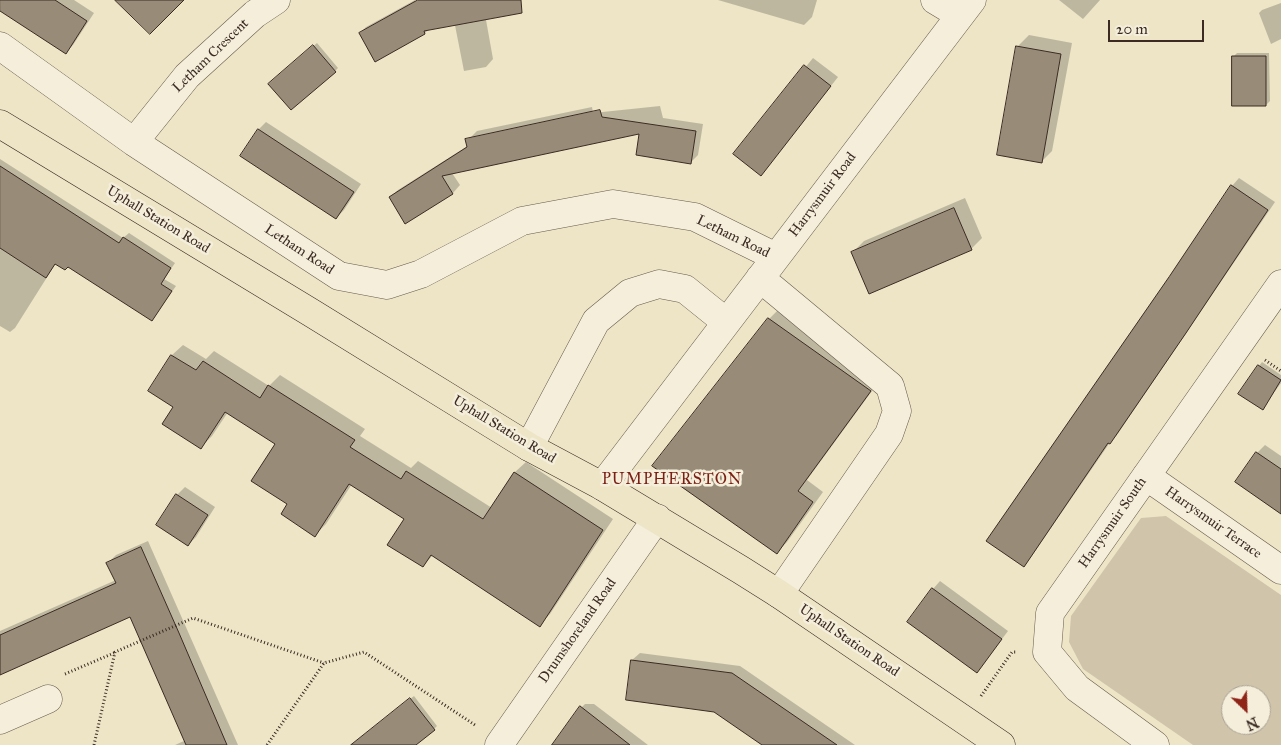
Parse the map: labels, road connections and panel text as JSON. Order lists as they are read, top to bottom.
{
  "streets": {
    "main road": ["Uphall Station Road"],
    "street": [
      "Letham Crescent",
      "Harrysmuir Road",
      "Letham Road",
      "Harrysmuir South",
      "Harrysmuir Terrace",
      "Drumshoreland Road"
    ]
  },
  "crossings": [
    ["Letham Crescent", "Letham Road"],
    ["Harrysmuir Road", "Uphall Station Road"],
    ["Harrysmuir Road", "Letham Road"],
    ["Uphall Station Road", "Letham Road"],
    ["Uphall Station Road", "Drumshoreland Road"],
    ["Harrysmuir South", "Harrysmuir Terrace"]
  ],
  "districts": ["PUMPHERSTON"],
  "scale_bar": "20 m",
  "north": "bottom right"
}
